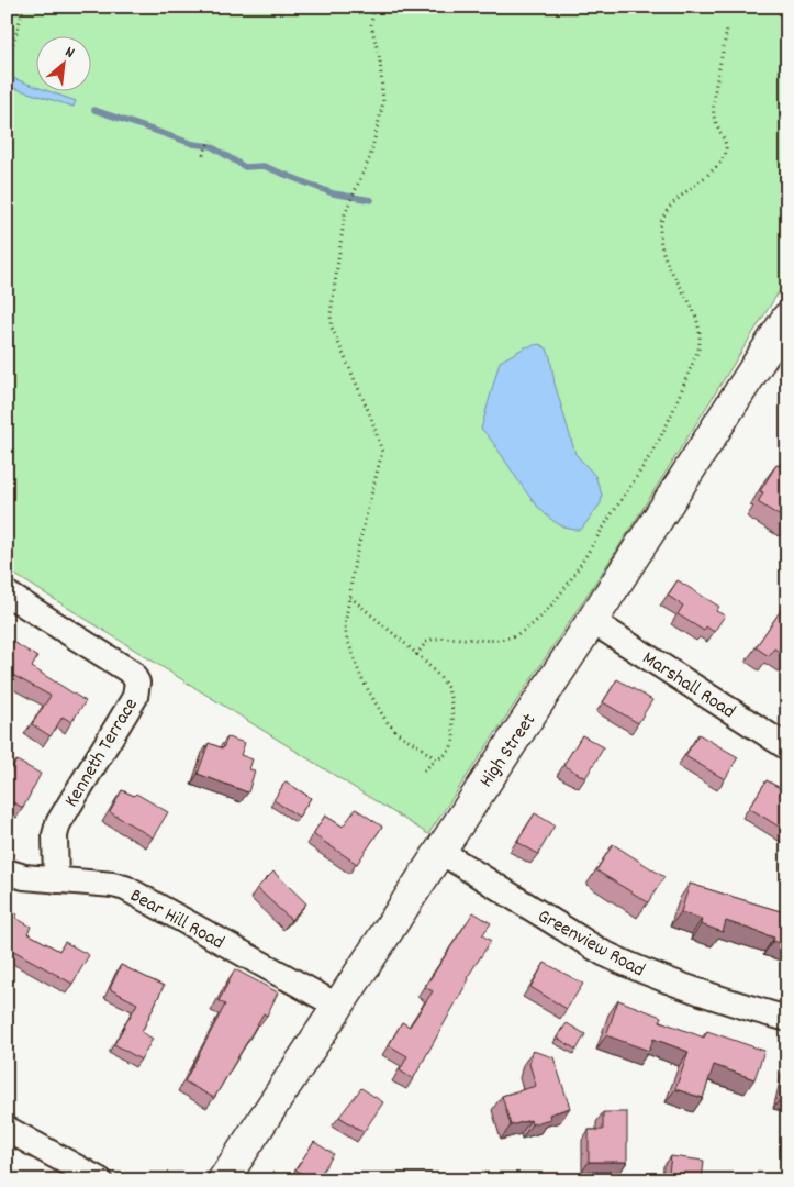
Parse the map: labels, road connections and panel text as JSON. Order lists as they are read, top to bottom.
{
  "streets": {
    "street": [
      "Marshall Road",
      "High Street",
      "Kenneth Terrace",
      "Bear Hill Road",
      "Greenview Road"
    ]
  },
  "crossings": [
    ["Marshall Road", "High Street"],
    ["High Street", "Bear Hill Road"],
    ["High Street", "Greenview Road"],
    ["Kenneth Terrace", "Bear Hill Road"]
  ],
  "north": "top right"
}
